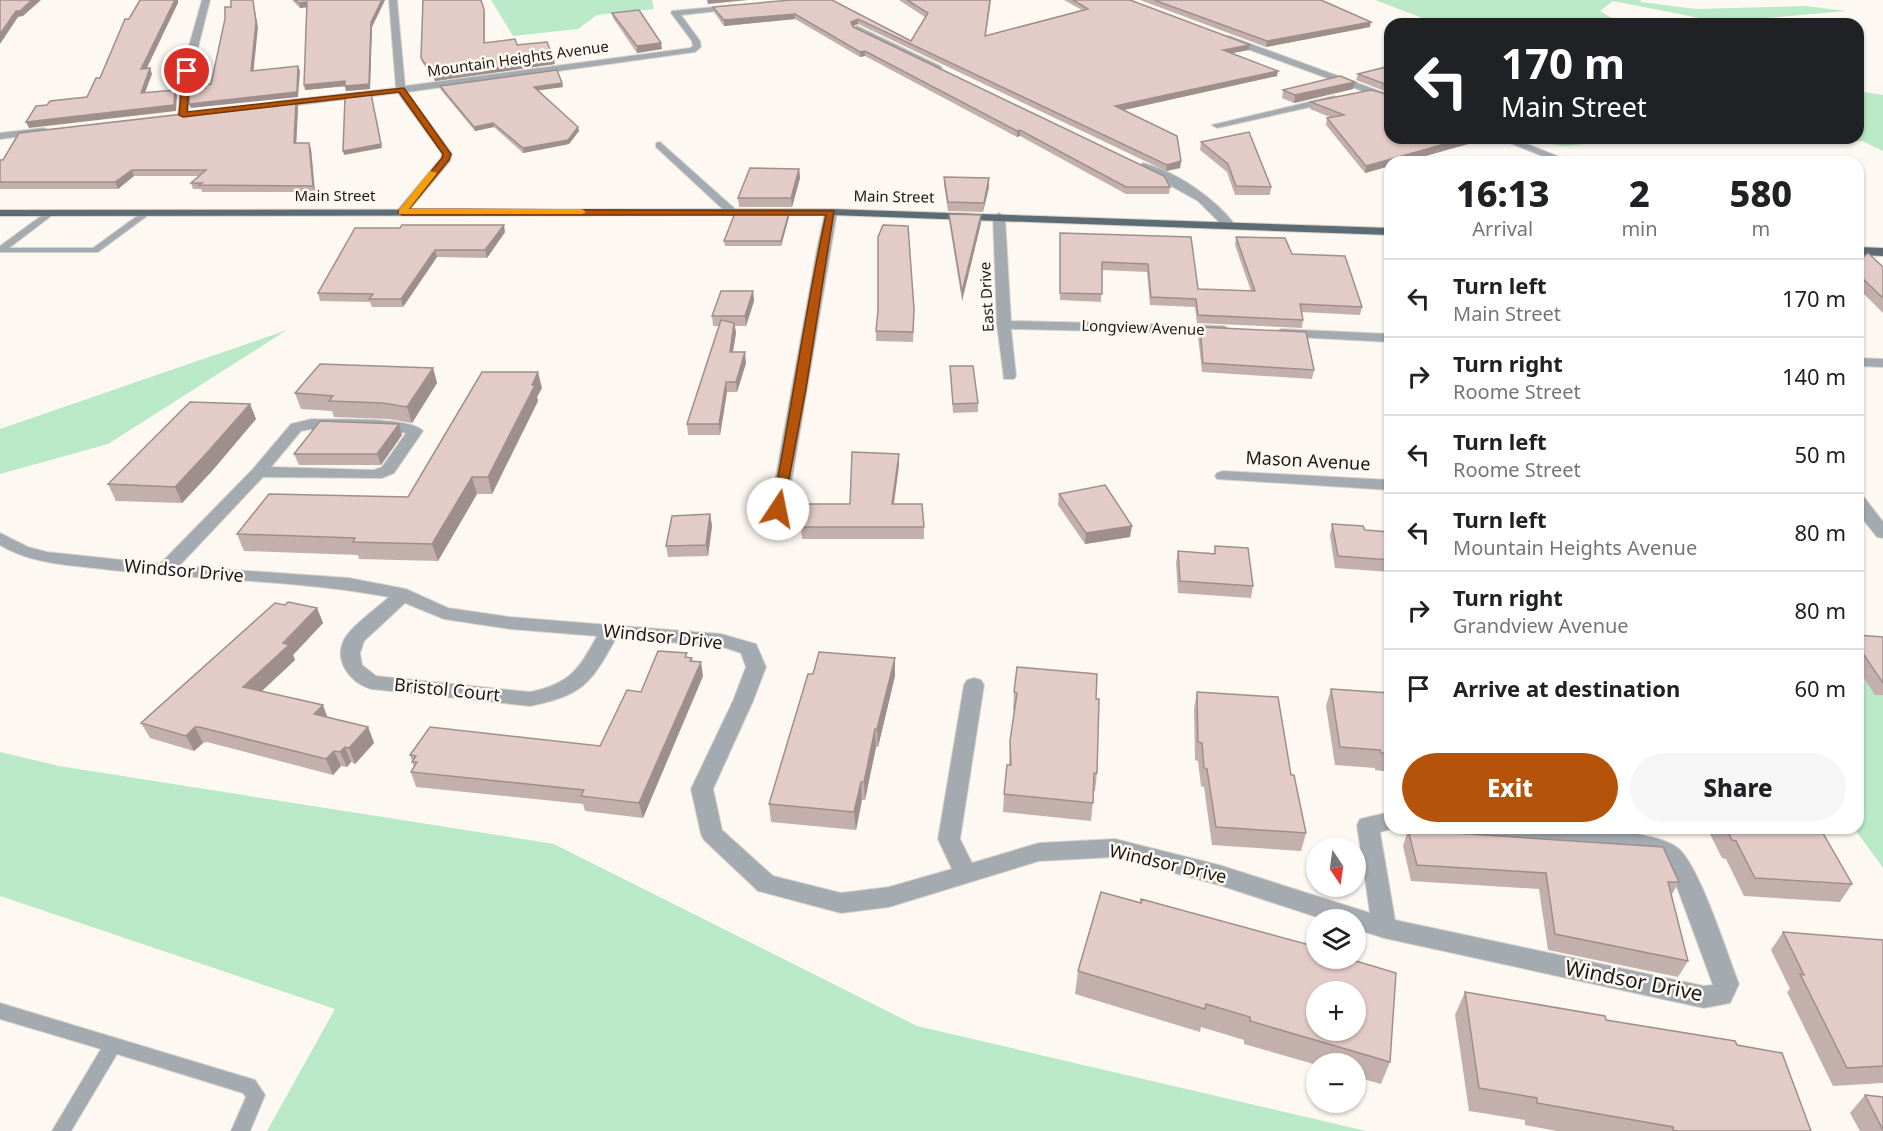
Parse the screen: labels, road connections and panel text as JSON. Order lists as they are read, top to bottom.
{
  "streets": {
    "main road": ["Main Street"],
    "street": [
      "Mountain Heights Avenue",
      "East Drive",
      "Longview Avenue",
      "Mason Avenue",
      "Windsor Drive",
      "Bristol Court"
    ]
  },
  "crossings": [
    ["Main Street", "East Drive"],
    ["East Drive", "Longview Avenue"],
    ["Windsor Drive", "Bristol Court"]
  ],
  "north": "bottom",
  "page": {
    "turn": ["170 m", "Main Street"],
    "eta": [
      "16:13",
      "Arrival",
      "2",
      "min",
      "580",
      "m"
    ],
    "list": [
      {
        "name": "Turn left",
        "note": "Main Street",
        "value": "170 m"
      },
      {
        "name": "Turn right",
        "note": "Roome Street",
        "value": "140 m"
      },
      {
        "name": "Turn left",
        "note": "Roome Street",
        "value": "50 m"
      },
      {
        "name": "Turn left",
        "note": "Mountain Heights Avenue",
        "value": "80 m"
      },
      {
        "name": "Turn right",
        "note": "Grandview Avenue",
        "value": "80 m"
      },
      {
        "name": "Arrive at destination",
        "value": "60 m"
      }
    ],
    "buttons": ["Exit", "Share"],
    "map_buttons": ["+", "−"]
  }
}
